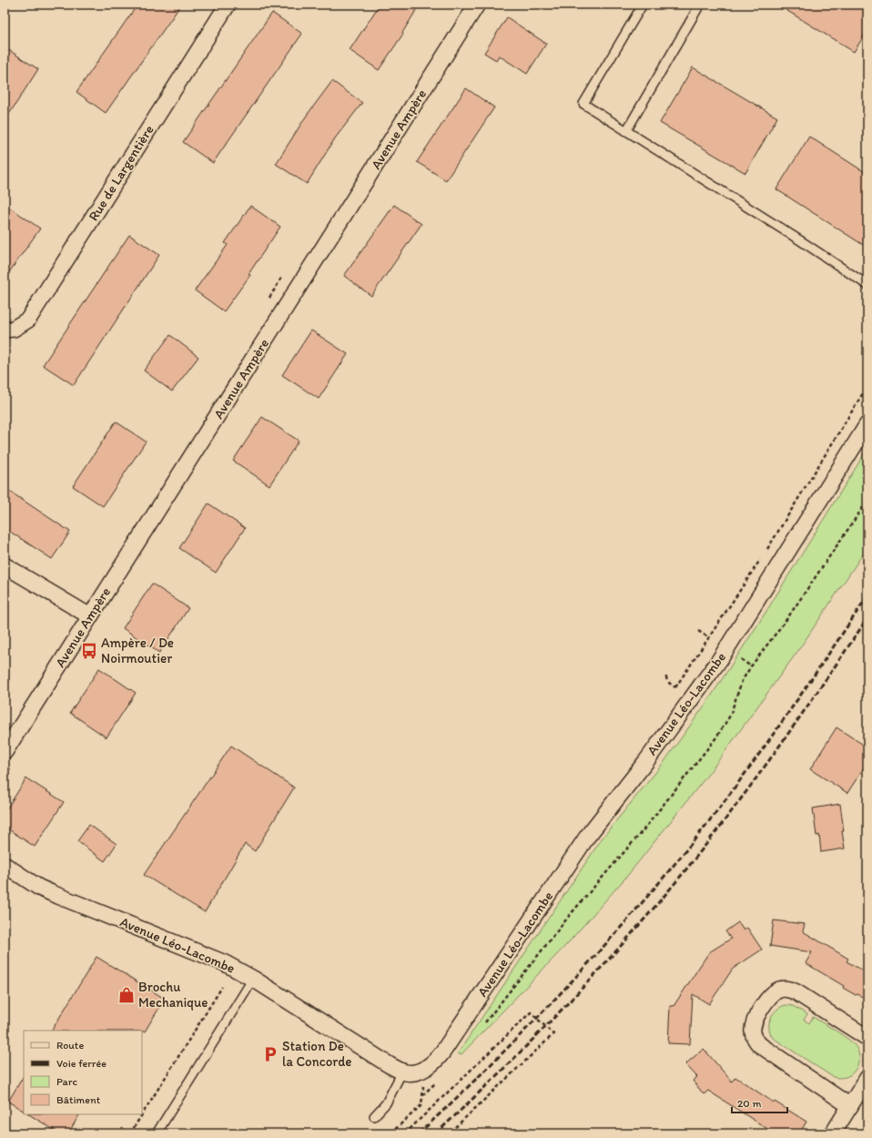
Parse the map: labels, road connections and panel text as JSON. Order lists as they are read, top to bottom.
{
  "streets": {
    "street": ["Avenue Ampère", "Rue de Largentière", "Avenue Léo-Lacombe"]
  },
  "places": {
    "bus stop": ["Ampère / De Noirmoutier"],
    "shop": ["Brochu Mechanique"],
    "parking": ["Station De la Concorde"]
  },
  "legend": [
    "Route",
    "Voie ferrée",
    "Parc",
    "Bâtiment"
  ],
  "scale_bar": "20 m"
}
